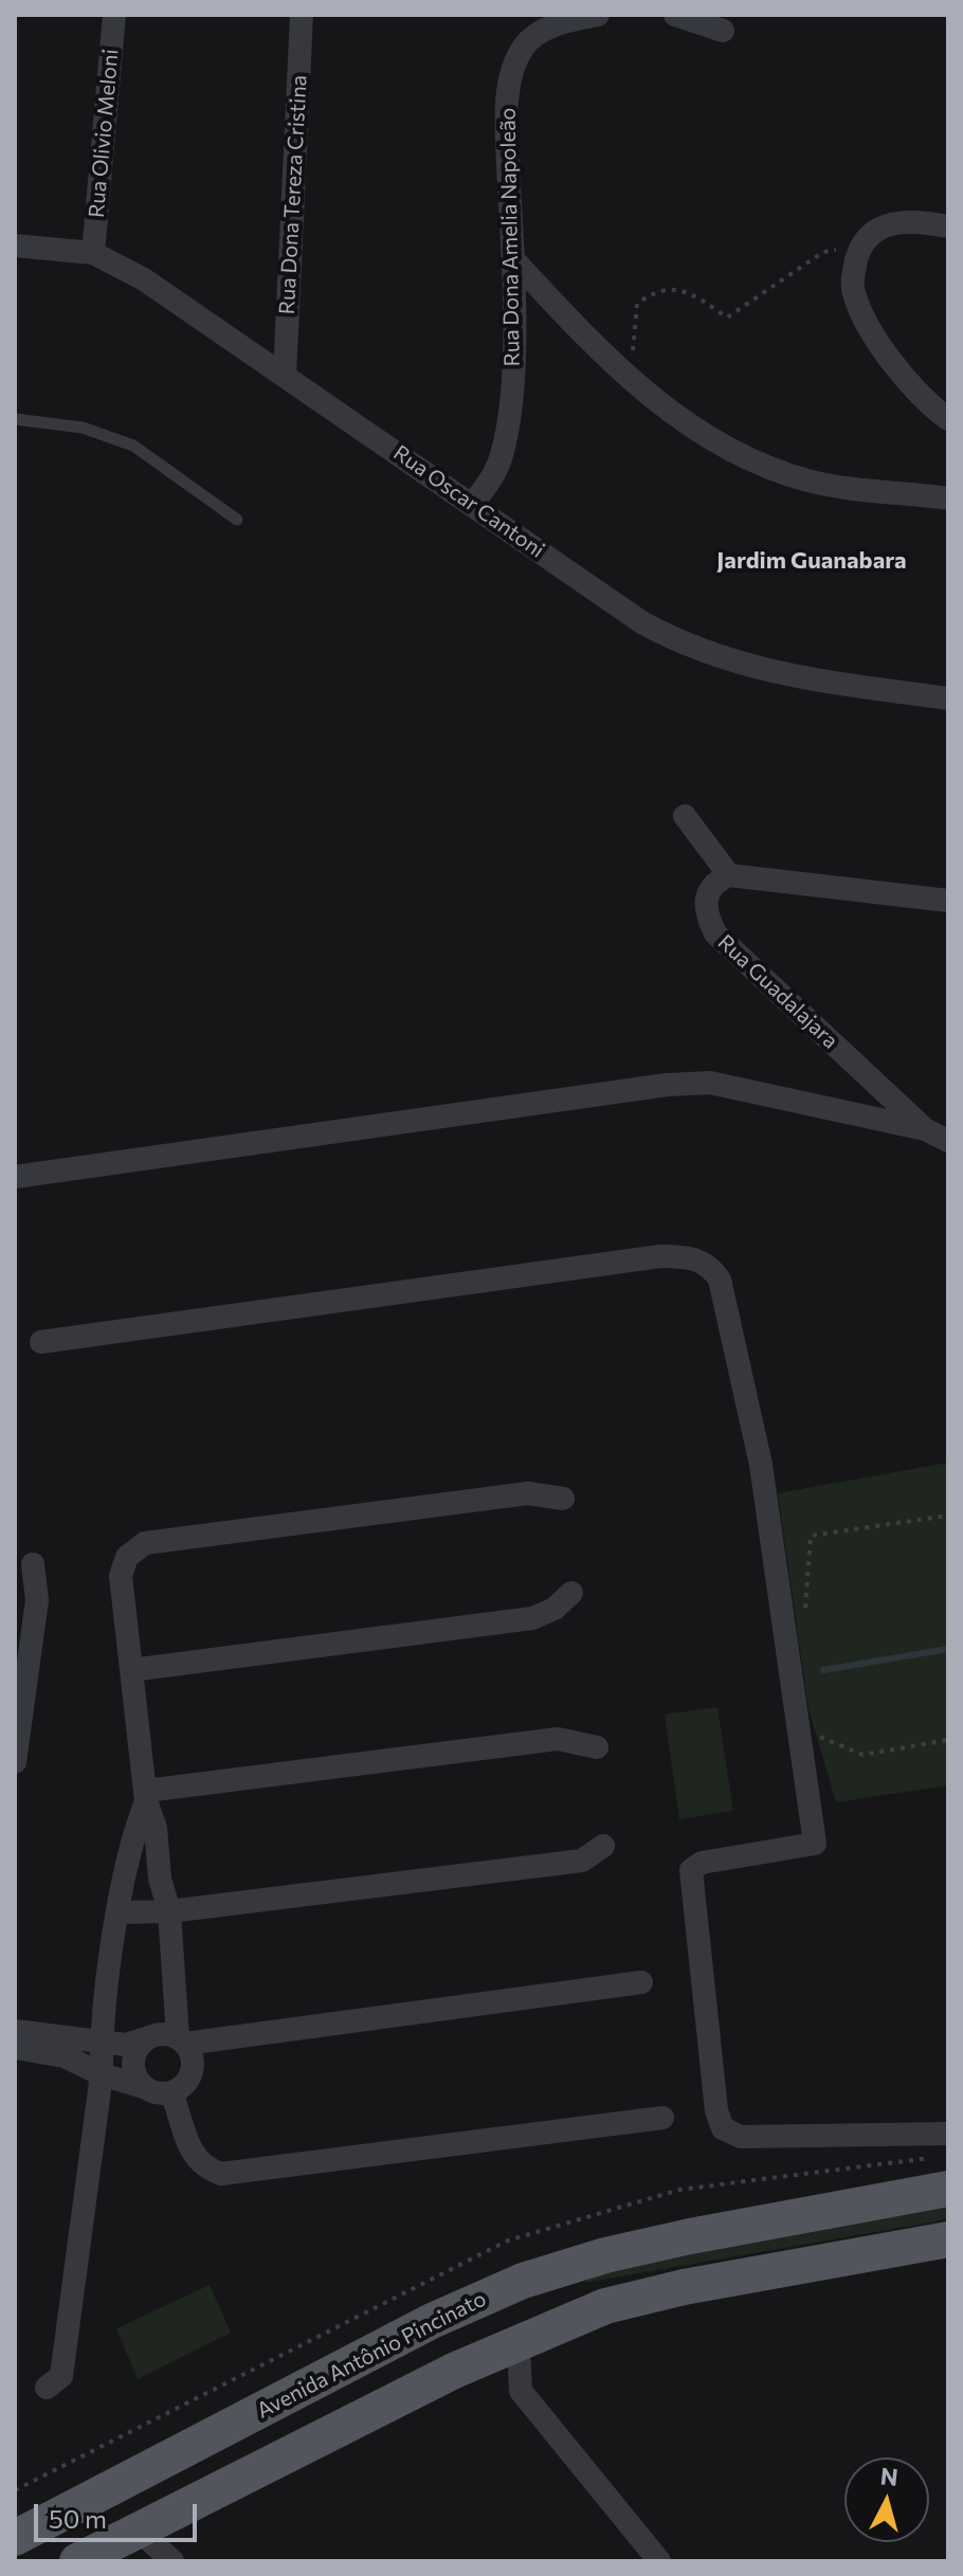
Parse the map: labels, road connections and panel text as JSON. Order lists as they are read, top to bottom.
{
  "streets": {
    "main road": ["Avenida Antônio Pincinato"],
    "street": [
      "Rua Olivio Meloni",
      "Rua Dona Tereza Cristina",
      "Rua Dona Amelia Napoleão",
      "Rua Oscar Cantoni",
      "Rua Guadalajara"
    ]
  },
  "crossings": [
    ["Rua Olivio Meloni", "Rua Oscar Cantoni"],
    ["Rua Dona Tereza Cristina", "Rua Oscar Cantoni"],
    ["Rua Dona Amelia Napoleão", "Rua Oscar Cantoni"]
  ],
  "districts": ["Jardim Guanabara"],
  "scale_bar": "50 m",
  "north": "top"
}
